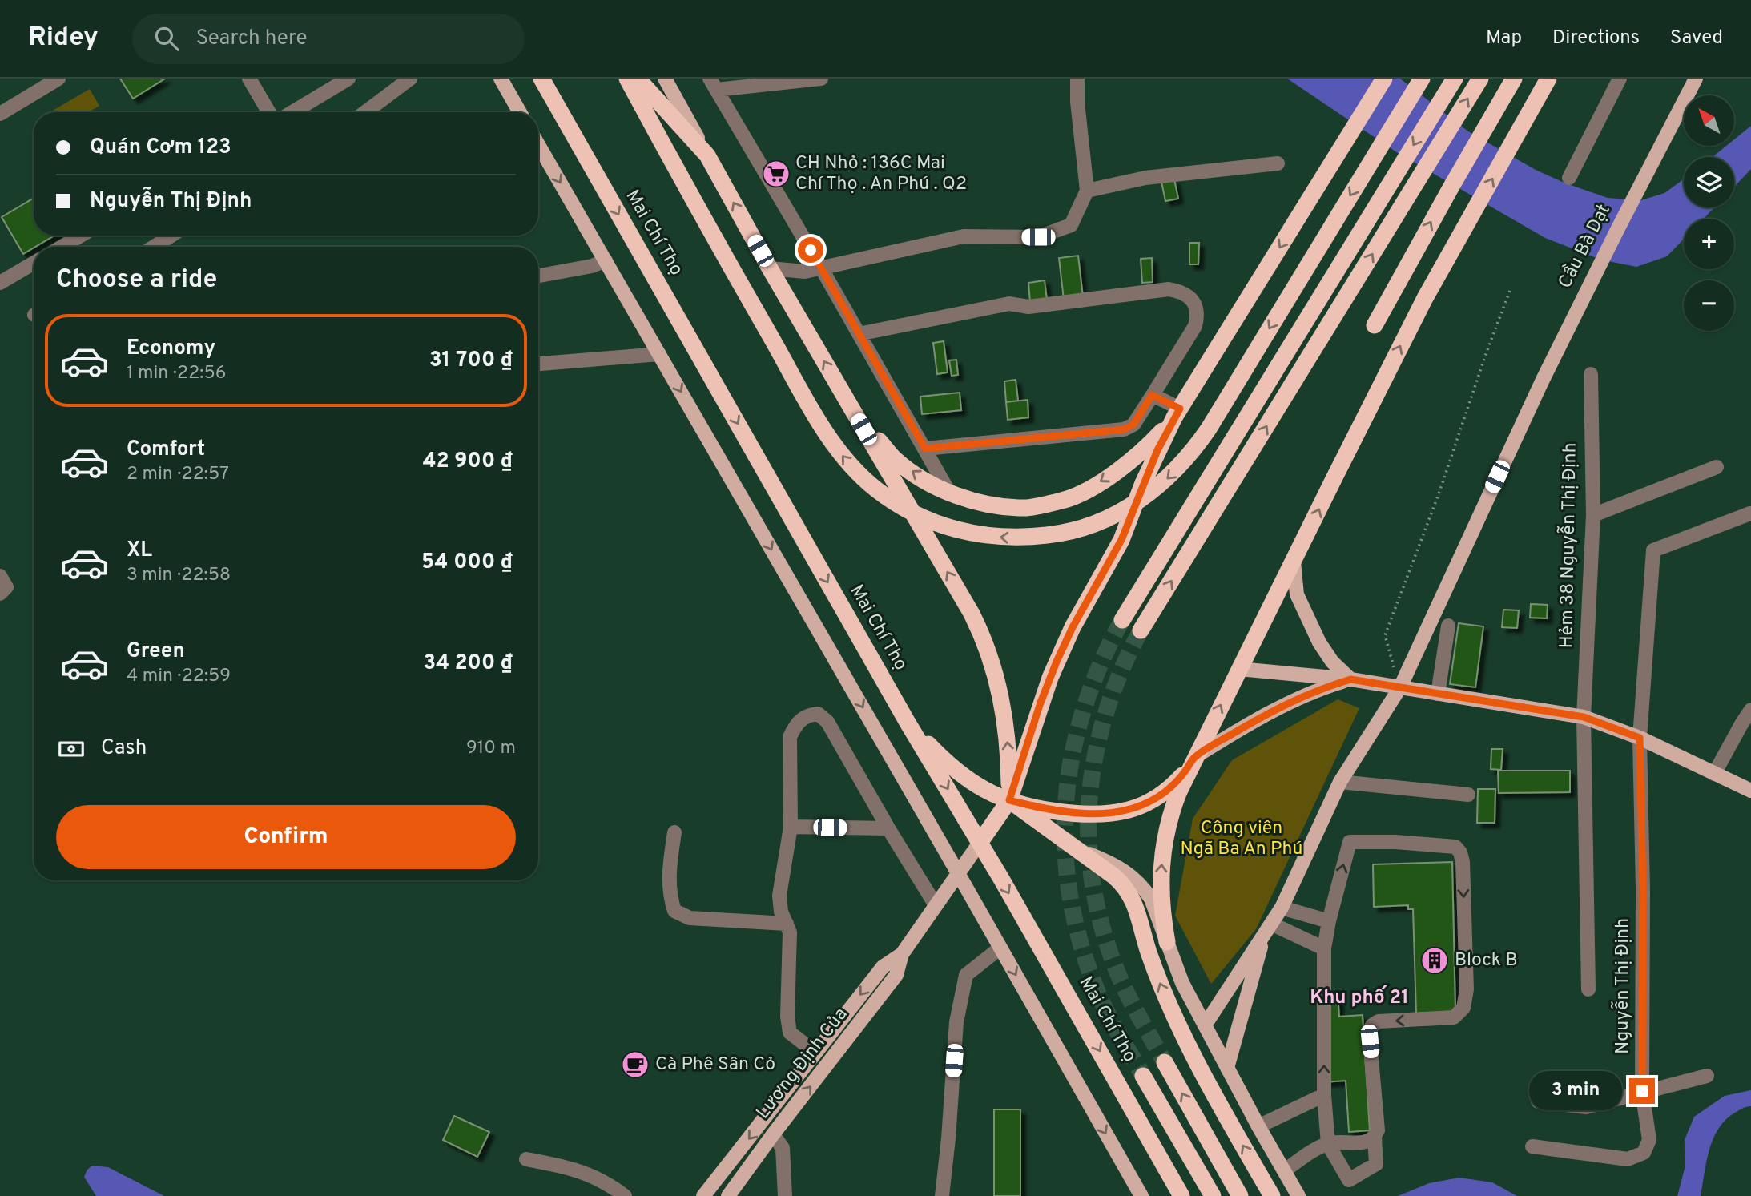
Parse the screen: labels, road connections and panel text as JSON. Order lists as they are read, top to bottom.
{
  "streets": {
    "highway": ["Mai Chí Thọ"],
    "main road": ["Cầu Bà Dạt", "Lương Định Của"],
    "street": ["Hẻm 38 Nguyễn Thị Định", "Nguyễn Thị Định"]
  },
  "crossings": [
    ["Mai Chí Thọ", "Lương Định Của"]
  ],
  "districts": ["Khu phố 21"],
  "parks": ["Công viên Ngã Ba An Phú"],
  "places": {
    "supermarket": ["CH Nhỏ : 136C Mai Chí Thọ . An Phú . Q2"],
    "building": ["Block B"],
    "cafe": ["Cà Phê Sân Cỏ"]
  },
  "north": "top left",
  "page": {
    "header": "Ridey",
    "search": "Search here",
    "nav": ["Map", "Directions", "Saved"],
    "map_buttons": ["+", "−"],
    "banner": ["Quán Cơm 123", "Nguyễn Thị Định"],
    "heading": "Choose a ride",
    "list": [
      {
        "name": "Economy",
        "note": "1 min · 22:56",
        "value": "31 700 ₫"
      },
      {
        "name": "Comfort",
        "note": "2 min · 22:57",
        "value": "42 900 ₫"
      },
      {
        "name": "XL",
        "note": "3 min · 22:58",
        "value": "54 000 ₫"
      },
      {
        "name": "Green",
        "note": "4 min · 22:59",
        "value": "34 200 ₫"
      }
    ],
    "pay": ["Cash", "910 m"],
    "buttons": "Confirm",
    "bubble": "3 min"
  }
}
